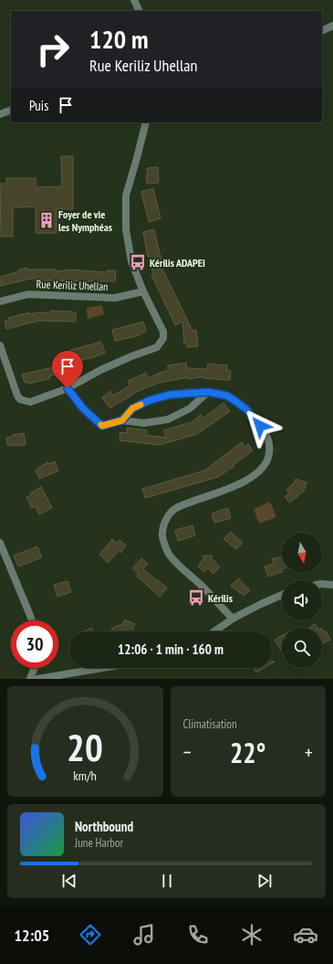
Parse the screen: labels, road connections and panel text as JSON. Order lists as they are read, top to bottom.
{
  "streets": {
    "street": ["Rue Keriliz Uhellan"]
  },
  "places": {
    "building": ["Foyer de vie les Nymphéas"],
    "bus stop": ["Kérilis ADAPEI", "Kérilis"]
  },
  "north": "bottom",
  "page": {
    "turn": ["120 m", "Rue Keriliz Uhellan"],
    "then": "Puis",
    "limit": "30",
    "trip": "12:06 · 1 min · 160 m",
    "tile": "Climatisation",
    "heat": ["−", "22°", "+"],
    "song": ["Northbound", "June Harbor"],
    "tabs": "12:05",
    "gauge": ["20", "km/h"]
  }
}
